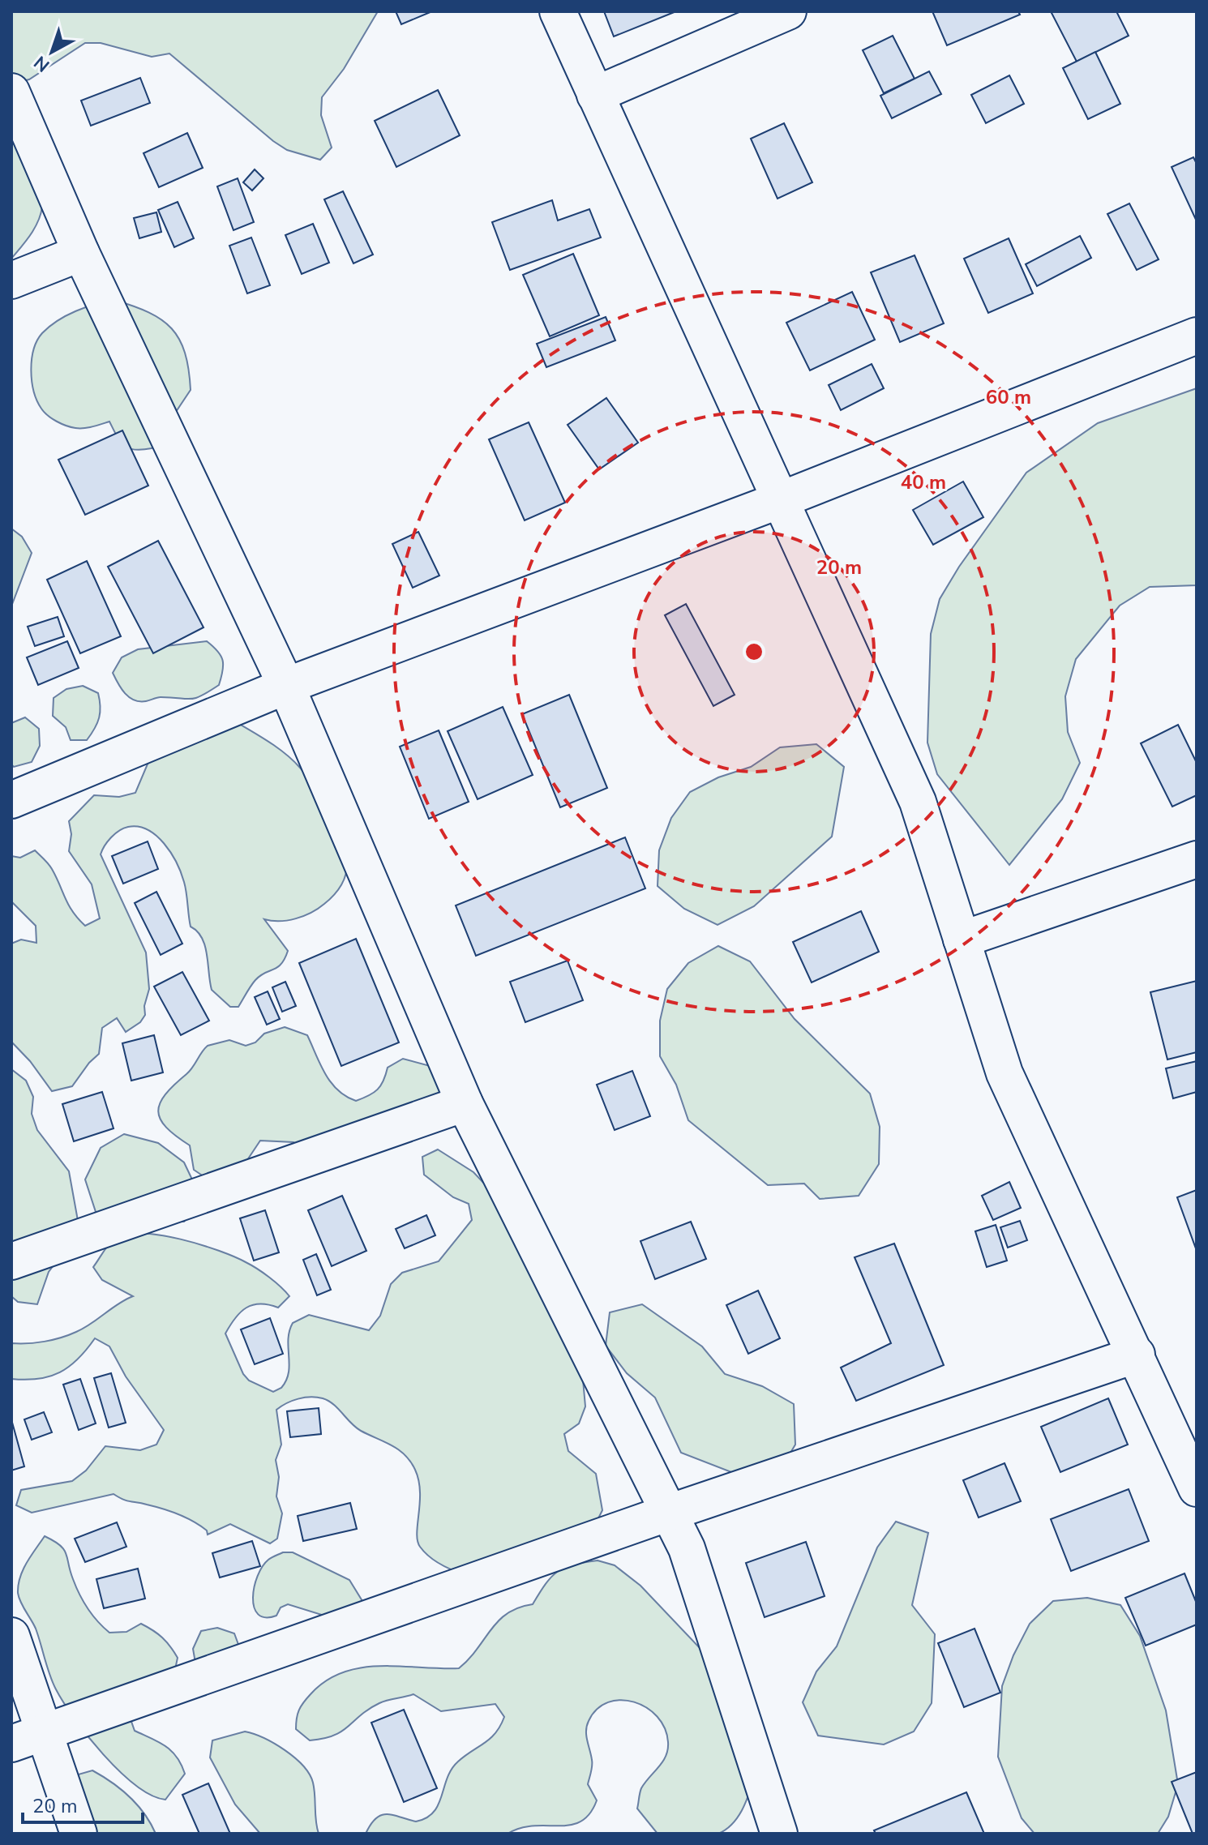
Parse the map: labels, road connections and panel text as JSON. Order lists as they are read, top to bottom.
{
  "scale_bar": "20 m",
  "north": "bottom left",
  "rings": ["60 m", "40 m", "20 m"]
}
